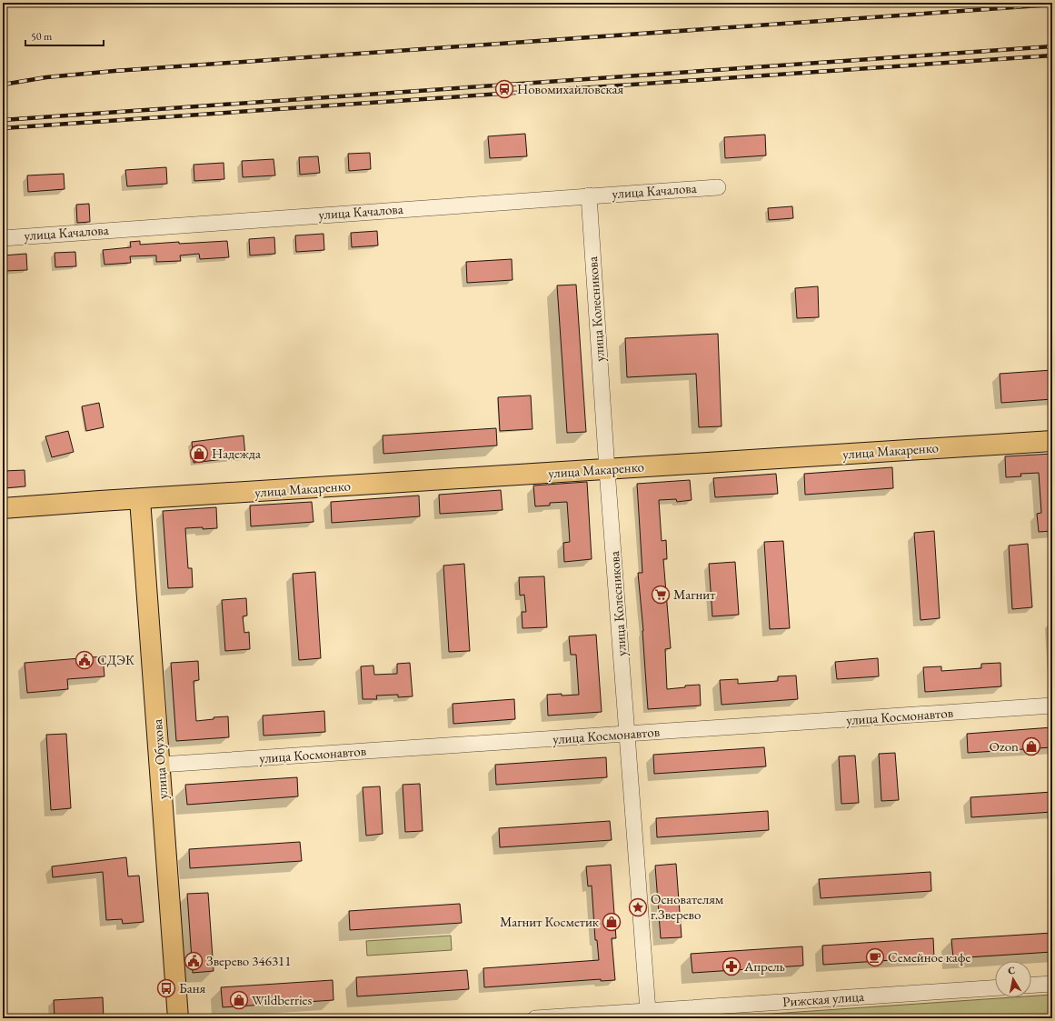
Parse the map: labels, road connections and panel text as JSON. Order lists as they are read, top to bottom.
{
  "streets": {
    "main road": ["улица Макаренко", "улица Обухова"],
    "street": [
      "улица Качалова",
      "улица Колесникова",
      "улица Космонавтов",
      "Рижская улица"
    ]
  },
  "crossings": [
    ["улица Качалова", "улица Колесникова"],
    ["улица Колесникова", "улица Макаренко"],
    ["улица Колесникова", "улица Космонавтов"],
    ["улица Колесникова", "Рижская улица"],
    ["улица Макаренко", "улица Обухова"],
    ["улица Космонавтов", "улица Обухова"]
  ],
  "places": {
    "station": ["Новомихайловская"],
    "shop": [
      "Надежда",
      "Ozon",
      "Магнит Косметик",
      "Wildberries"
    ],
    "supermarket": ["Магнит"],
    "public building": ["СДЭК", "Зверево 346311"],
    "place": ["Основателям г.Зверево"],
    "cafe": ["Семейное кафе"],
    "pharmacy": ["Апрель"],
    "bus stop": ["Баня"]
  },
  "scale_bar": "50 m",
  "north": "top"
}
